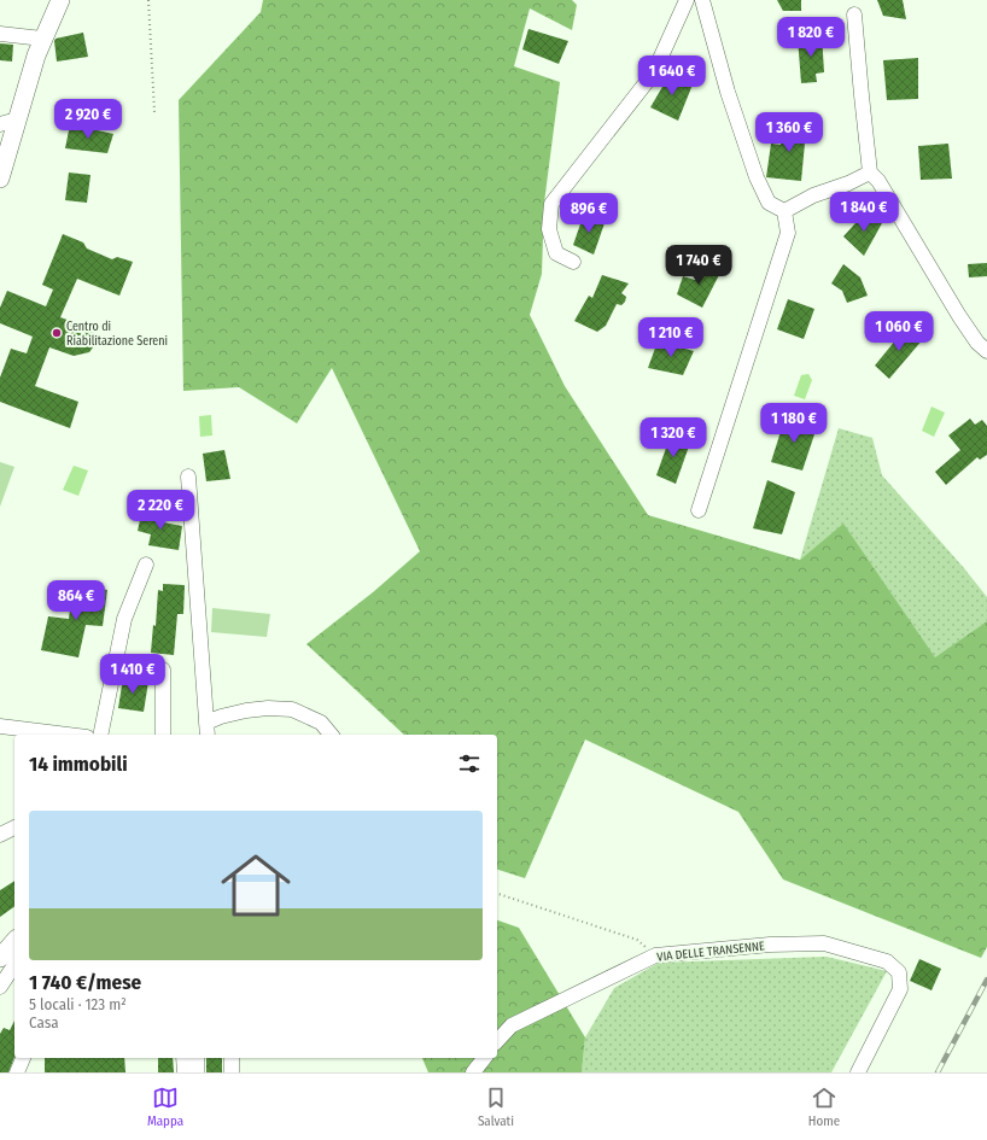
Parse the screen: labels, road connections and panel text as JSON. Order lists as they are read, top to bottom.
{
  "streets": {
    "street": ["VIA DELLE TRANSENNE"]
  },
  "places": ["Centro di Riabilitazione Sereni"],
  "page": {
    "price": [
      "1 820 €",
      "1 640 €",
      "2 920 €",
      "1 360 €",
      "1 840 €",
      "896 €",
      "1 740 €",
      "1 060 €",
      "1 210 €",
      "1 180 €",
      "1 320 €",
      "2 220 €",
      "864 €",
      "1 410 €"
    ],
    "heading": "14 immobili",
    "list": [
      {
        "name": "1 740 €/mese",
        "note": "5 locali · 123 m² · Casa"
      }
    ],
    "tabs": ["Mappa", "Salvati", "Home"]
  }
}
